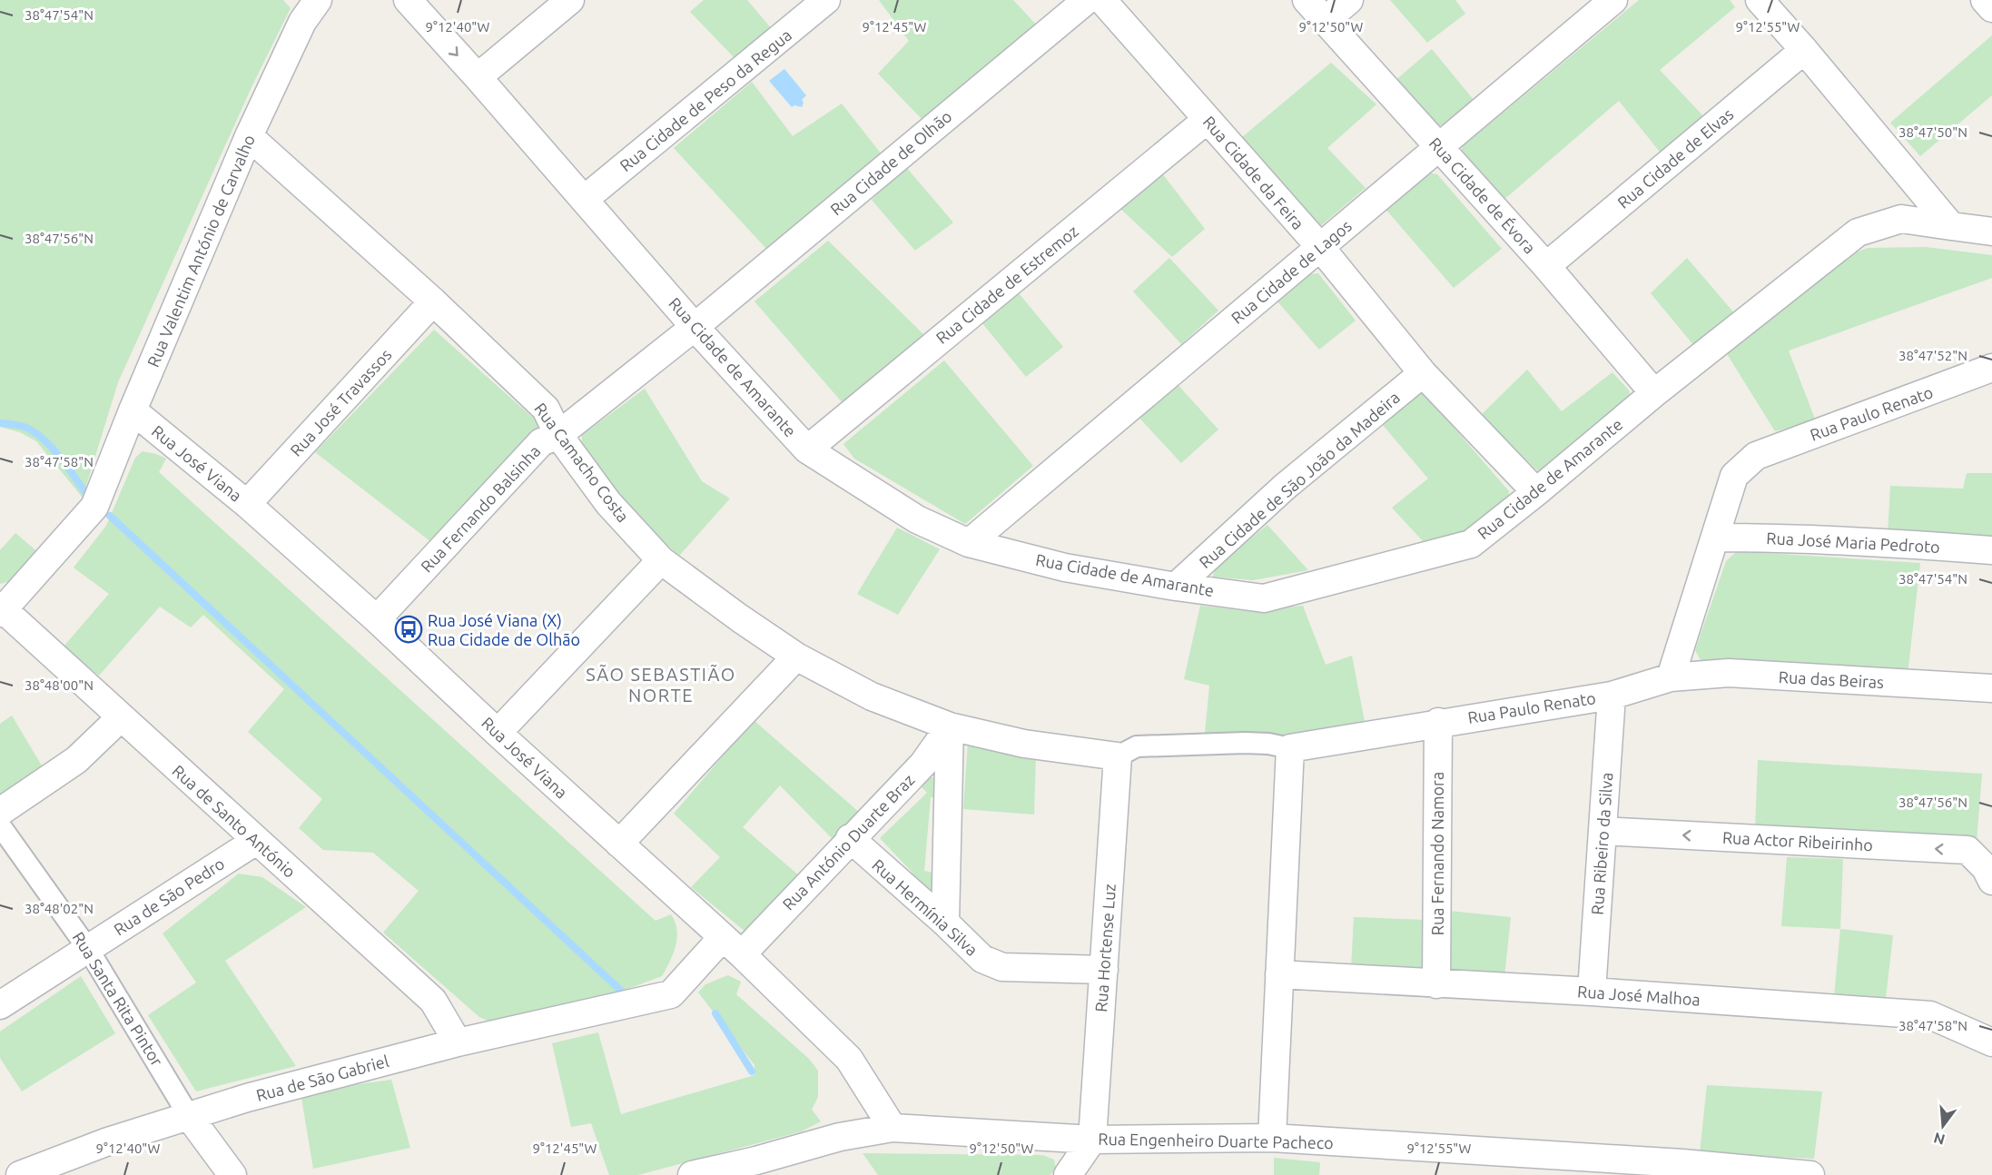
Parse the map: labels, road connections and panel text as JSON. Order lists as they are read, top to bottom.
{
  "streets": {
    "street": [
      "Rua Cidade de Peso da Regua",
      "Rua Cidade de Elvas",
      "Rua Cidade de Olhão",
      "Rua Cidade da Feira",
      "Rua Cidade de Évora",
      "Rua Valentim António de Carvalho",
      "Rua Cidade de Lagos",
      "Rua Cidade de Estremoz",
      "Rua Cidade de Amarante",
      "Rua José Travassos",
      "Rua Paulo Renato",
      "Rua Camacho Costa",
      "Rua José Viana",
      "Rua Cidade de São João da Madeira",
      "Rua Fernando Balsinha",
      "Rua José Maria Pedroto",
      "Rua das Beiras",
      "Rua de Santo António",
      "Rua Actor Ribeirinho",
      "Rua António Duarte Braz",
      "Rua Ribeiro da Silva",
      "Rua Fernando Namora",
      "Rua de São Pedro",
      "Rua Hermínia Silva",
      "Rua Hortense Luz",
      "Rua José Malhoa",
      "Rua Santa Rita Pintor",
      "Rua de São Gabriel",
      "Rua Engenheiro Duarte Pacheco"
    ]
  },
  "crossings": [
    ["Rua Cidade de Peso da Regua", "Rua Cidade de Amarante"],
    ["Rua Cidade de Elvas", "Rua Cidade de Évora"],
    ["Rua Cidade de Olhão", "Rua Cidade de Amarante"],
    ["Rua Cidade de Olhão", "Rua Fernando Balsinha"],
    ["Rua Cidade da Feira", "Rua Cidade de Lagos"],
    ["Rua Cidade da Feira", "Rua Cidade de Estremoz"],
    ["Rua Cidade da Feira", "Rua Cidade de Amarante"],
    ["Rua Cidade da Feira", "Rua Cidade de São João da Madeira"],
    ["Rua Cidade de Évora", "Rua Cidade de Lagos"],
    ["Rua Cidade de Évora", "Rua Cidade de Amarante"],
    ["Rua Valentim António de Carvalho", "Rua Camacho Costa"],
    ["Rua Valentim António de Carvalho", "Rua José Viana"],
    ["Rua Valentim António de Carvalho", "Rua de Santo António"],
    ["Rua Cidade de Lagos", "Rua Cidade de Amarante"],
    ["Rua Cidade de Estremoz", "Rua Cidade de Amarante"],
    ["Rua Cidade de Amarante", "Rua Cidade de São João da Madeira"],
    ["Rua Cidade de Amarante", "Rua Fernando Balsinha"],
    ["Rua José Travassos", "Rua Camacho Costa"],
    ["Rua José Travassos", "Rua José Viana"],
    ["Rua Paulo Renato", "Rua José Maria Pedroto"],
    ["Rua Paulo Renato", "Rua das Beiras"],
    ["Rua Paulo Renato", "Rua Ribeiro da Silva"],
    ["Rua Paulo Renato", "Rua Fernando Namora"],
    ["Rua Camacho Costa", "Rua Fernando Balsinha"],
    ["Rua Camacho Costa", "Rua António Duarte Braz"],
    ["Rua Camacho Costa", "Rua Hortense Luz"],
    ["Rua José Viana", "Rua Fernando Balsinha"],
    ["Rua José Viana", "Rua António Duarte Braz"],
    ["Rua José Viana", "Rua Engenheiro Duarte Pacheco"],
    ["Rua de Santo António", "Rua de São Pedro"],
    ["Rua de Santo António", "Rua de São Gabriel"],
    ["Rua Actor Ribeirinho", "Rua Ribeiro da Silva"],
    ["Rua António Duarte Braz", "Rua Hermínia Silva"],
    ["Rua António Duarte Braz", "Rua de São Gabriel"],
    ["Rua Ribeiro da Silva", "Rua José Malhoa"],
    ["Rua Fernando Namora", "Rua José Malhoa"],
    ["Rua de São Pedro", "Rua Santa Rita Pintor"],
    ["Rua Hermínia Silva", "Rua Hortense Luz"],
    ["Rua Hortense Luz", "Rua Engenheiro Duarte Pacheco"],
    ["Rua Santa Rita Pintor", "Rua de São Gabriel"]
  ],
  "one_way": ["Rua Actor Ribeirinho"],
  "districts": ["SÃO SEBASTIÃO NORTE"],
  "places": {
    "bus stop": ["Rua José Viana (X) Rua Cidade de Olhão"]
  },
  "north": "bottom",
  "coordinates": [
    "38°47'54\"N",
    "9°12'40\"W",
    "9°12'45\"W",
    "9°12'50\"W",
    "9°12'55\"W",
    "38°47'50\"N",
    "38°47'56\"N",
    "38°47'52\"N",
    "38°47'58\"N",
    "38°48'00\"N",
    "38°48'02\"N"
  ]
}
